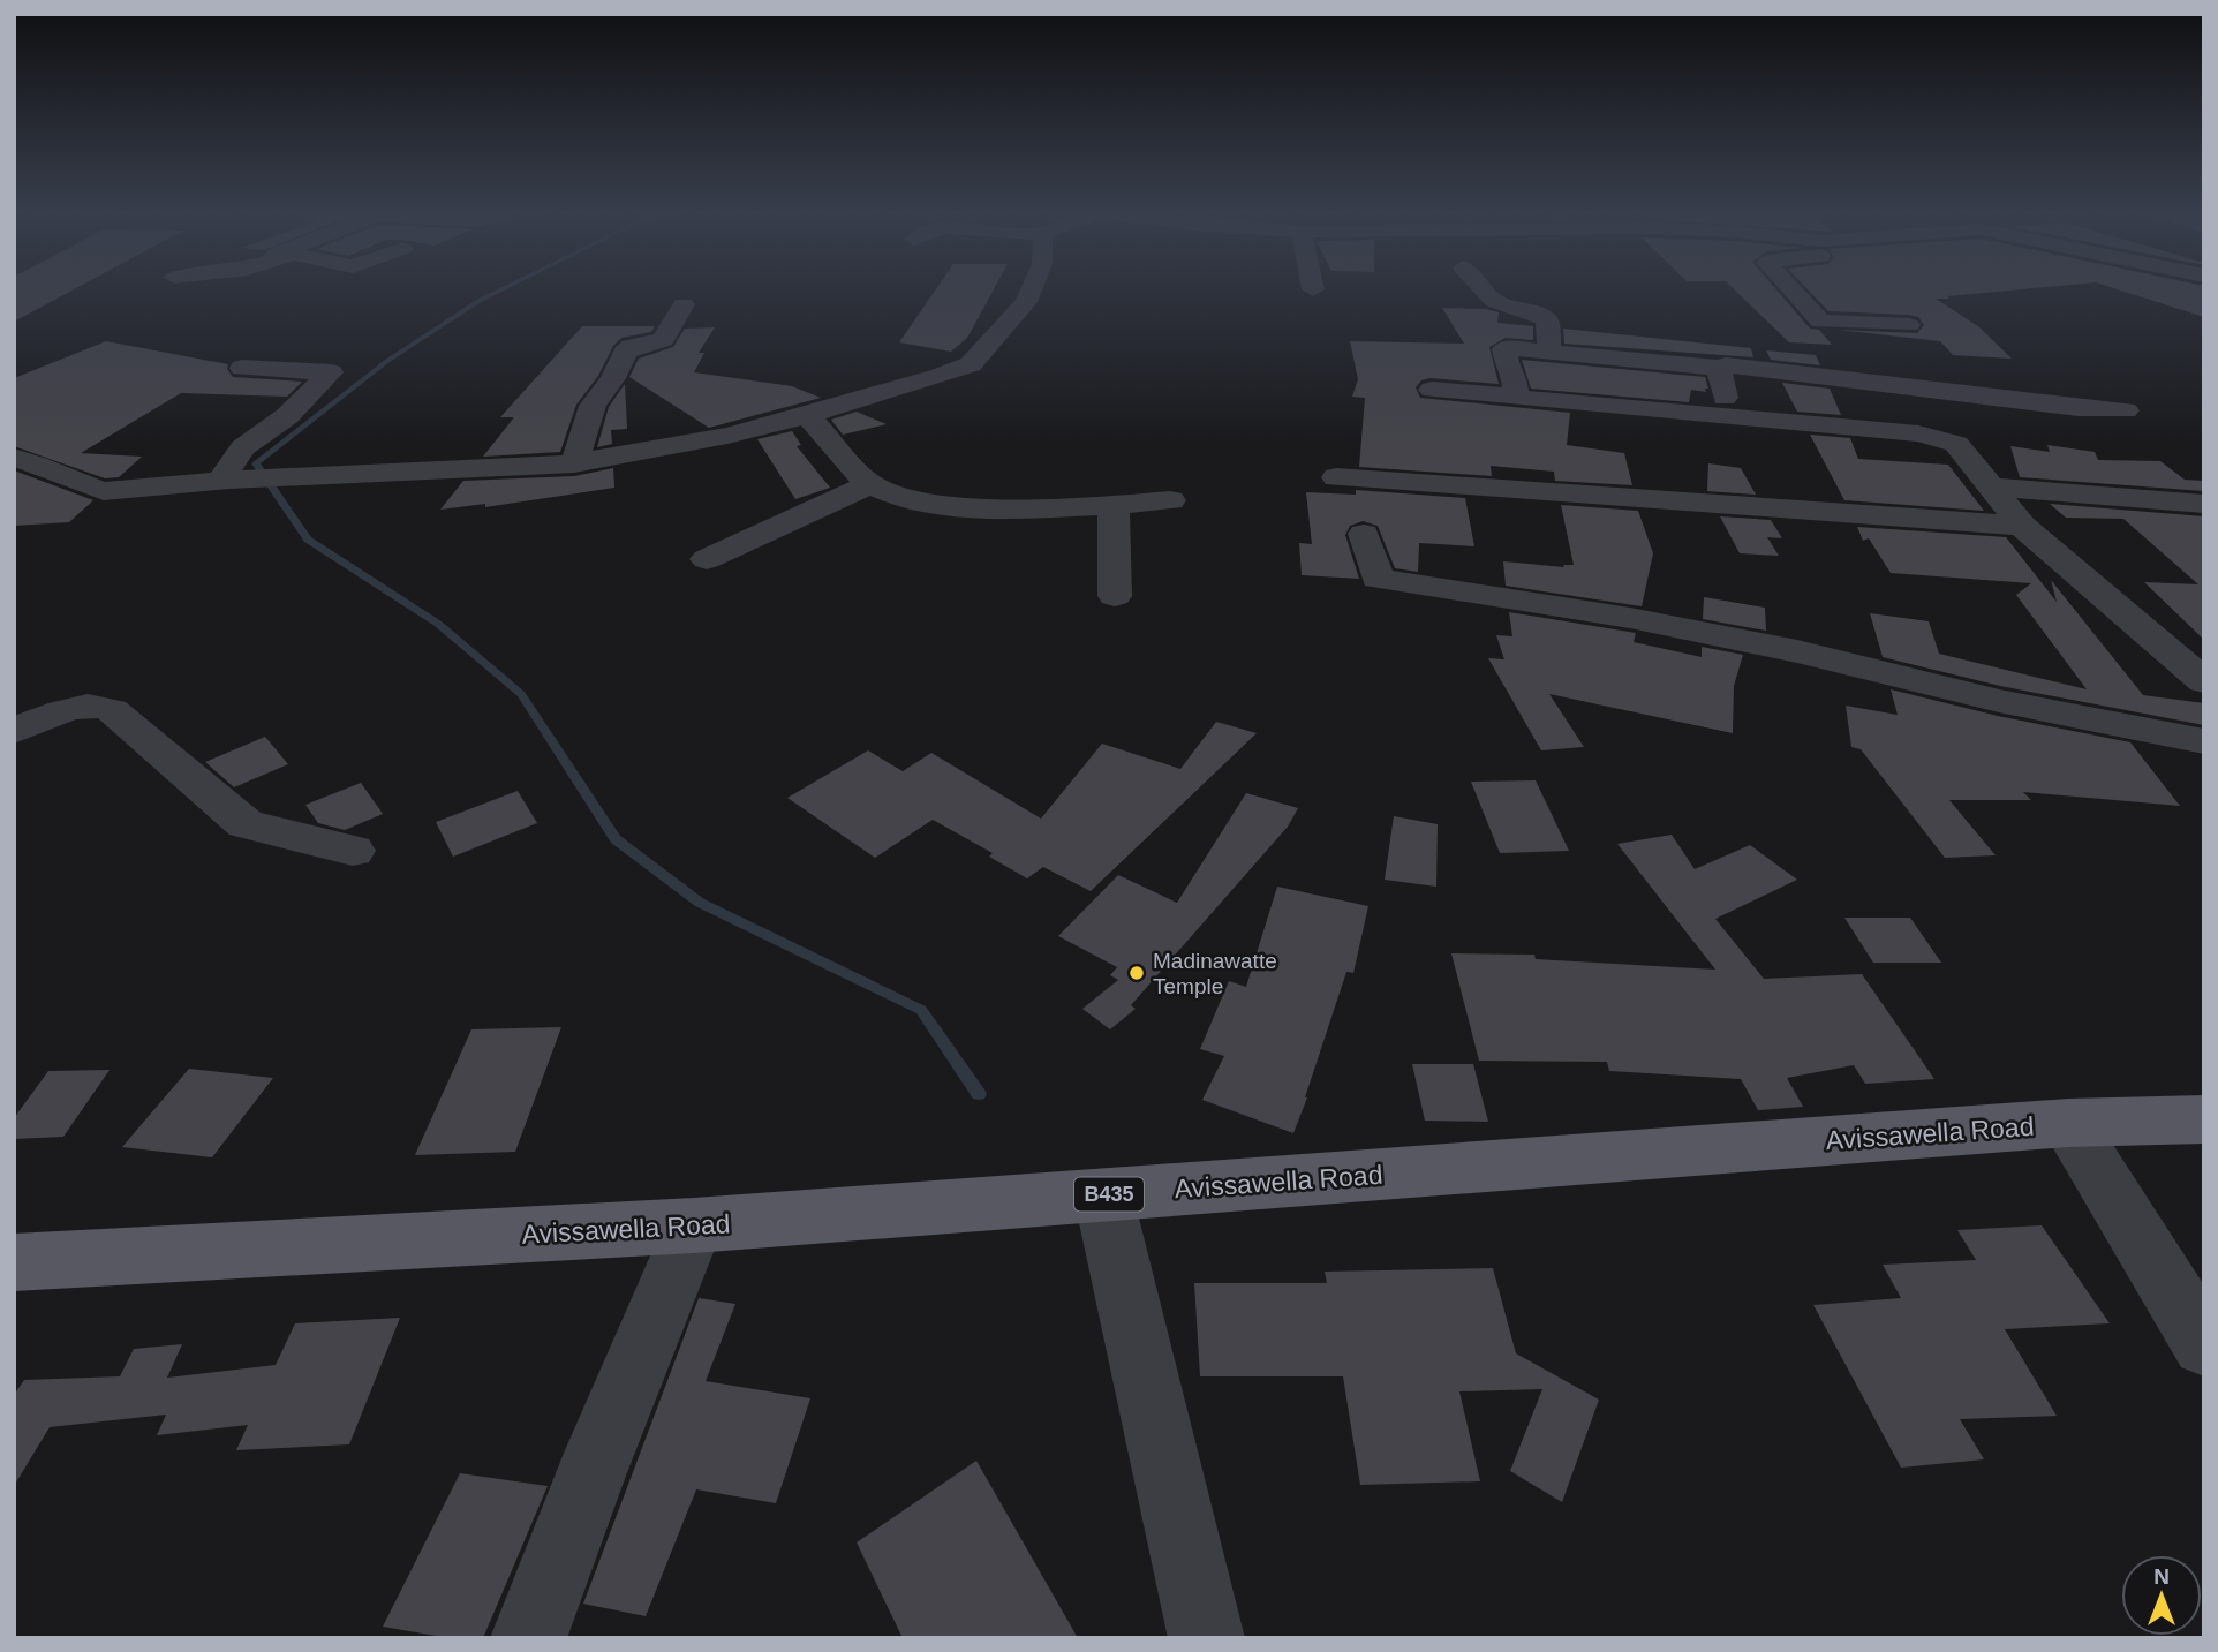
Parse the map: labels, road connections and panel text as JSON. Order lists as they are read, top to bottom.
{
  "streets": {
    "main road": ["Avissawella Road", "B435"]
  },
  "places": ["Madinawatte Temple"],
  "north": "top"
}
